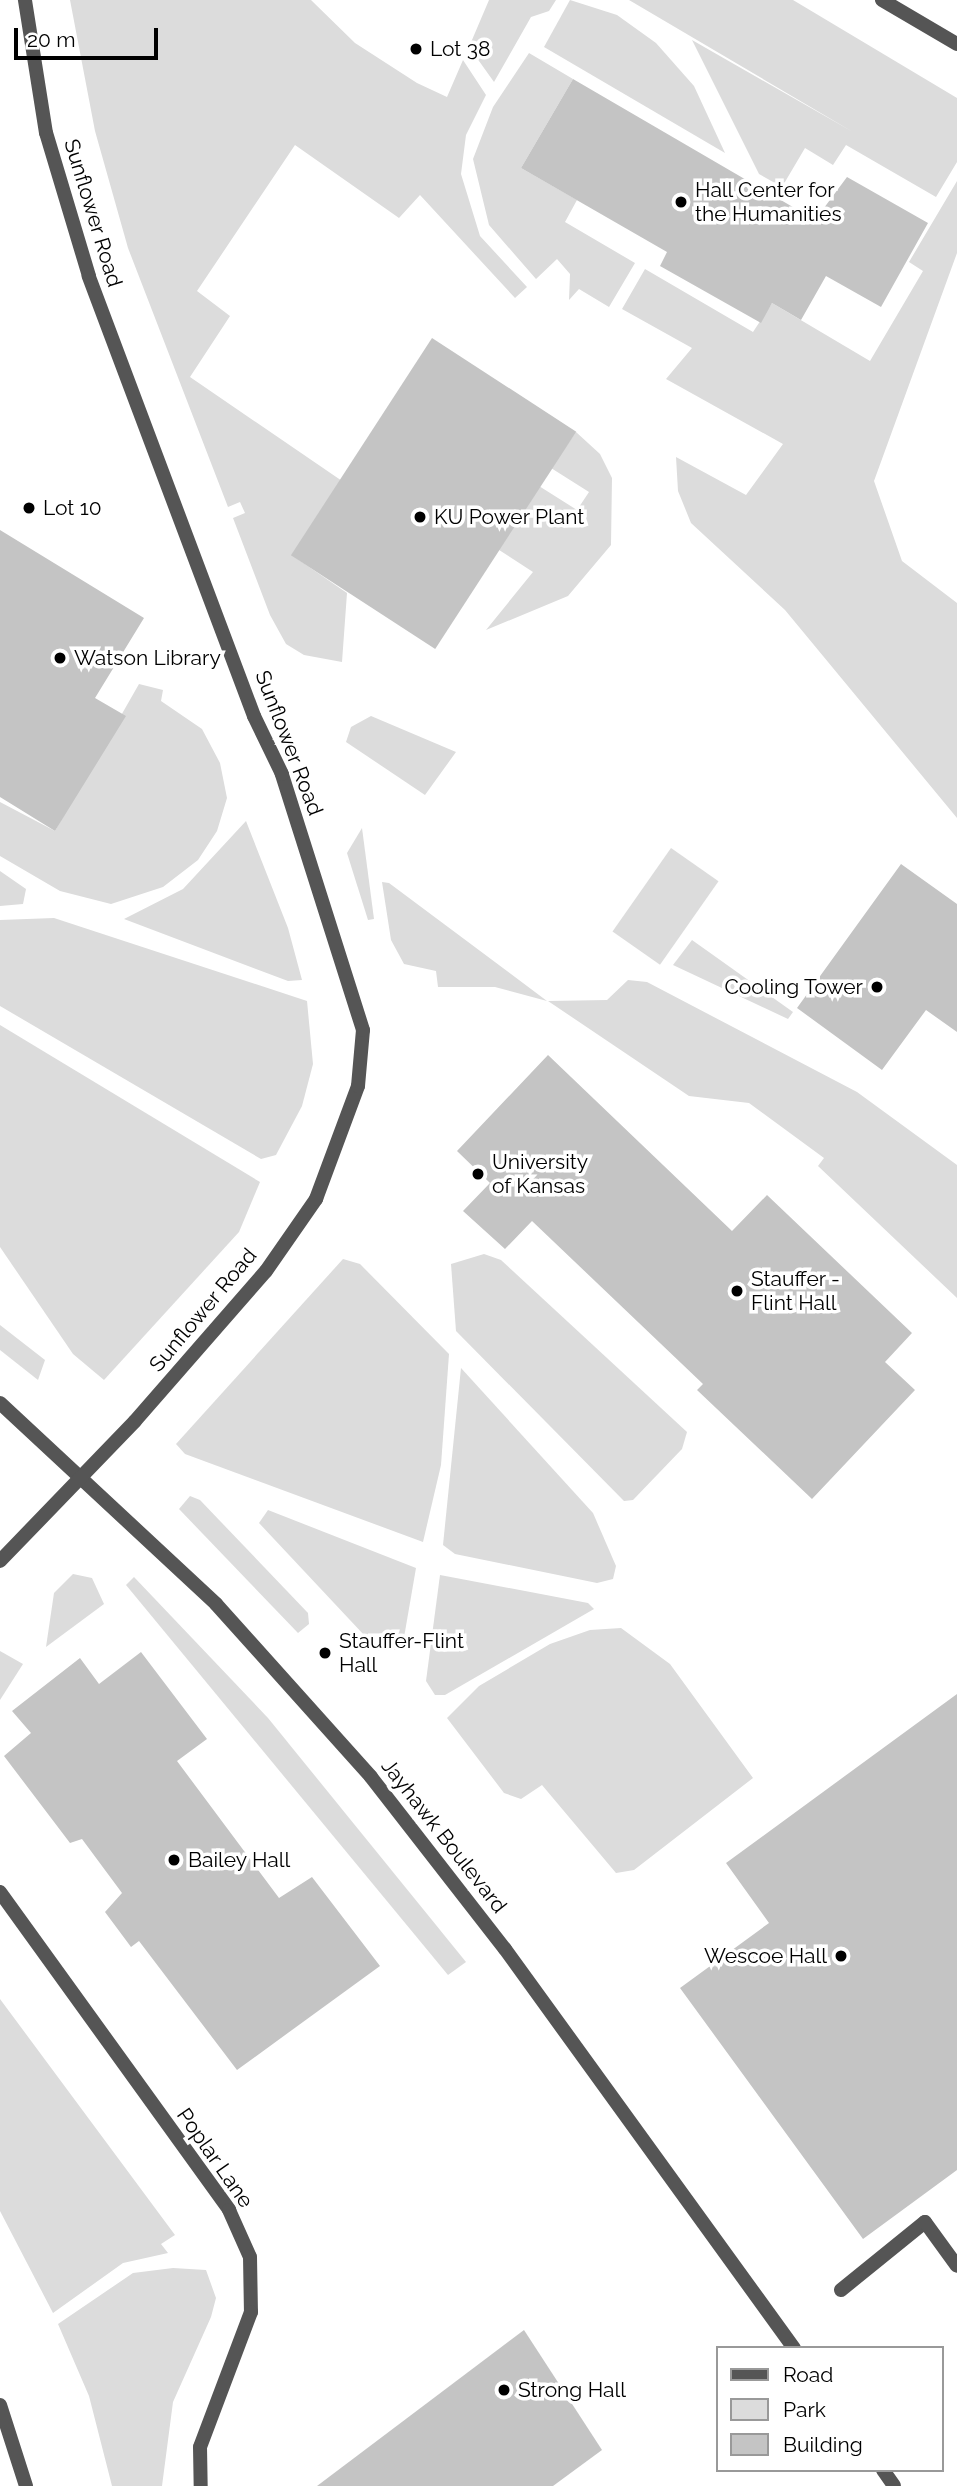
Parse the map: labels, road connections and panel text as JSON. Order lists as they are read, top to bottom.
{
  "streets": {
    "street": ["Sunflower Road", "Jayhawk Boulevard", "Poplar Lane"]
  },
  "crossings": [
    ["Sunflower Road", "Jayhawk Boulevard"]
  ],
  "places": [
    "Lot 38",
    "Hall Center for the Humanities",
    "Lot 10",
    "KU Power Plant",
    "Watson Library",
    "Cooling Tower",
    "University of Kansas",
    "Stauffer - Flint Hall",
    "Stauffer-Flint Hall",
    "Bailey Hall",
    "Wescoe Hall",
    "Strong Hall"
  ],
  "legend": ["Road", "Park", "Building"],
  "scale_bar": "20 m"
}
